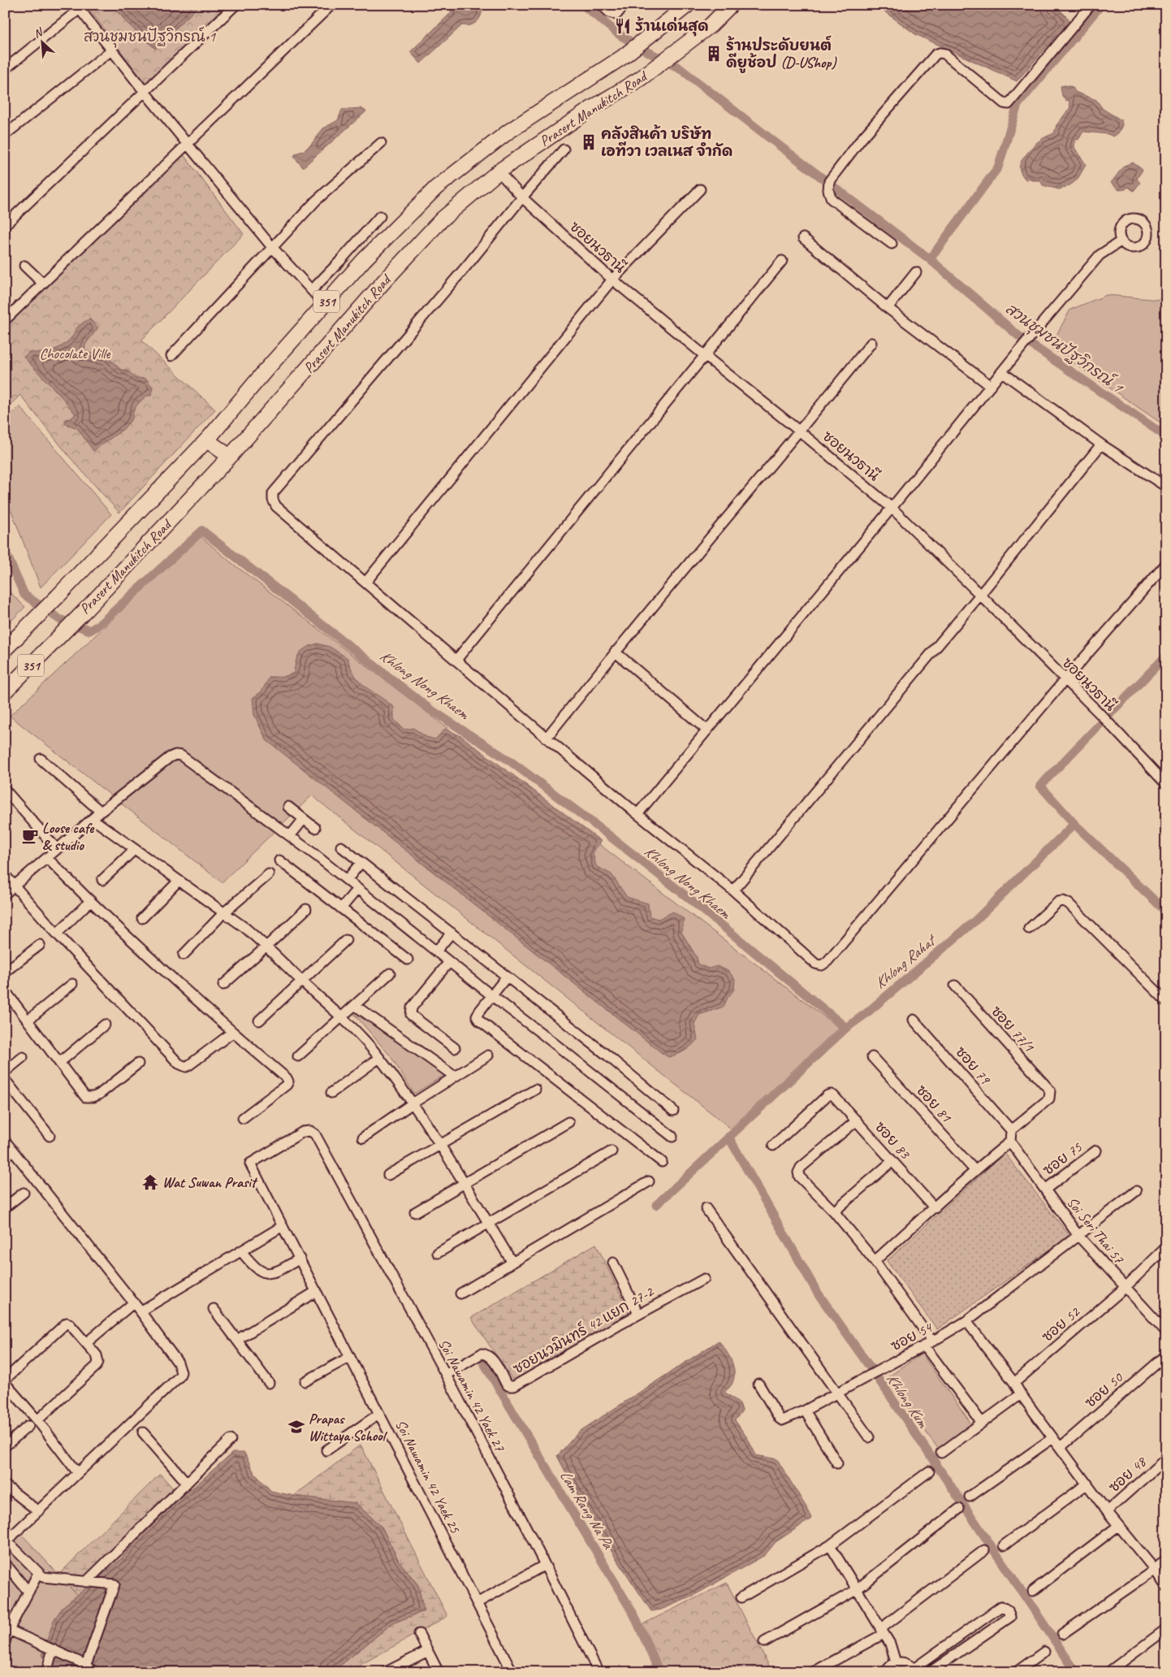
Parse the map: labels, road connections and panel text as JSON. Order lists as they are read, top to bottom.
{
  "streets": {
    "main road": ["Prasert Manukitch Road", "351"],
    "street": [
      "ซอยนวธานี",
      "ซอย 77/1",
      "ซอย 79",
      "ซอย 81",
      "ซอย 83",
      "ซอย 75",
      "Soi Seri Thai 57",
      "ซอย 52",
      "ซอยนวมินทร์ 42 แยก 27-2",
      "ซอย 54",
      "ซอย 50",
      "Soi Nawamin 42 Yaek 27",
      "ซอย 48",
      "Soi Nawamin 42 Yaek 25"
    ]
  },
  "crossings": [
    ["Prasert Manukitch Road", "ซอยนวธานี"],
    ["ซอย 77/1", "ซอย 79"],
    ["ซอย 75", "Soi Seri Thai 57"],
    ["Soi Seri Thai 57", "ซอย 52"],
    ["Soi Seri Thai 57", "ซอย 54"],
    ["ซอยนวมินทร์ 42 แยก 27-2", "Soi Nawamin 42 Yaek 27"],
    ["Soi Nawamin 42 Yaek 27", "Soi Nawamin 42 Yaek 25"]
  ],
  "water": [
    "สวนชุมชนปัฐวิกรณ์ 1",
    "Khlong Nong Khaem",
    "Khlong Rahat",
    "Khlong Kum",
    "Lam Rang Na Pa"
  ],
  "parks": ["สวนชุมชนปัฐวิกรณ์ 1", "Chocolate Ville"],
  "places": {
    "restaurant": ["ร้านเด่นสุด"],
    "building": ["ร้านประดับยนต์ ดียูช้อป (D-UShop)", "คลังสินค้า บริษัท เอทีวา เวลเนส จำกัด"],
    "cafe": ["Loose cafe & studio"],
    "temple": ["Wat Suwan Prasit"],
    "school or university": ["Prapas Wittaya School"]
  },
  "north": "top left"
}
